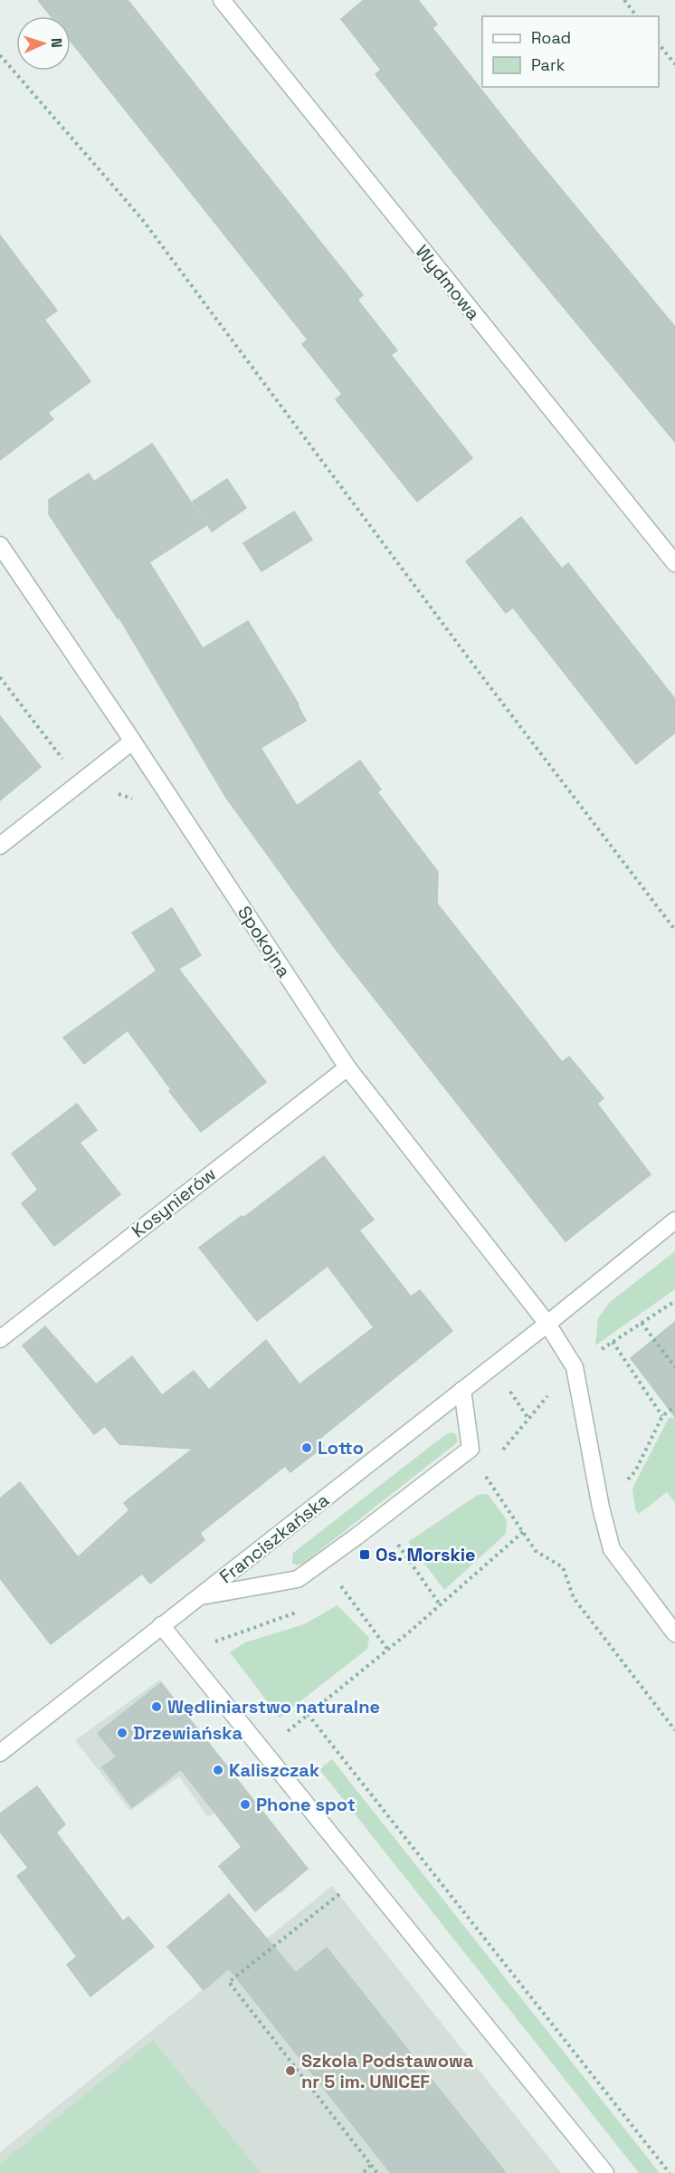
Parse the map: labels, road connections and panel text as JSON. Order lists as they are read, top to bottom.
{
  "streets": {
    "street": [
      "Wydmowa",
      "Spokojna",
      "Kosynierów",
      "Franciszkańska"
    ]
  },
  "crossings": [
    ["Spokojna", "Kosynierów"],
    ["Spokojna", "Franciszkańska"]
  ],
  "places": {
    "other": [
      "Lotto",
      "Wędliniarstwo naturalne",
      "Drzewiańska",
      "Kaliszczak",
      "Phone spot",
      "Szkola Podstawowa nr 5 im. UNICEF"
    ],
    "transit": ["Os. Morskie"]
  },
  "legend": ["Road", "Park"],
  "north": "right"
}
